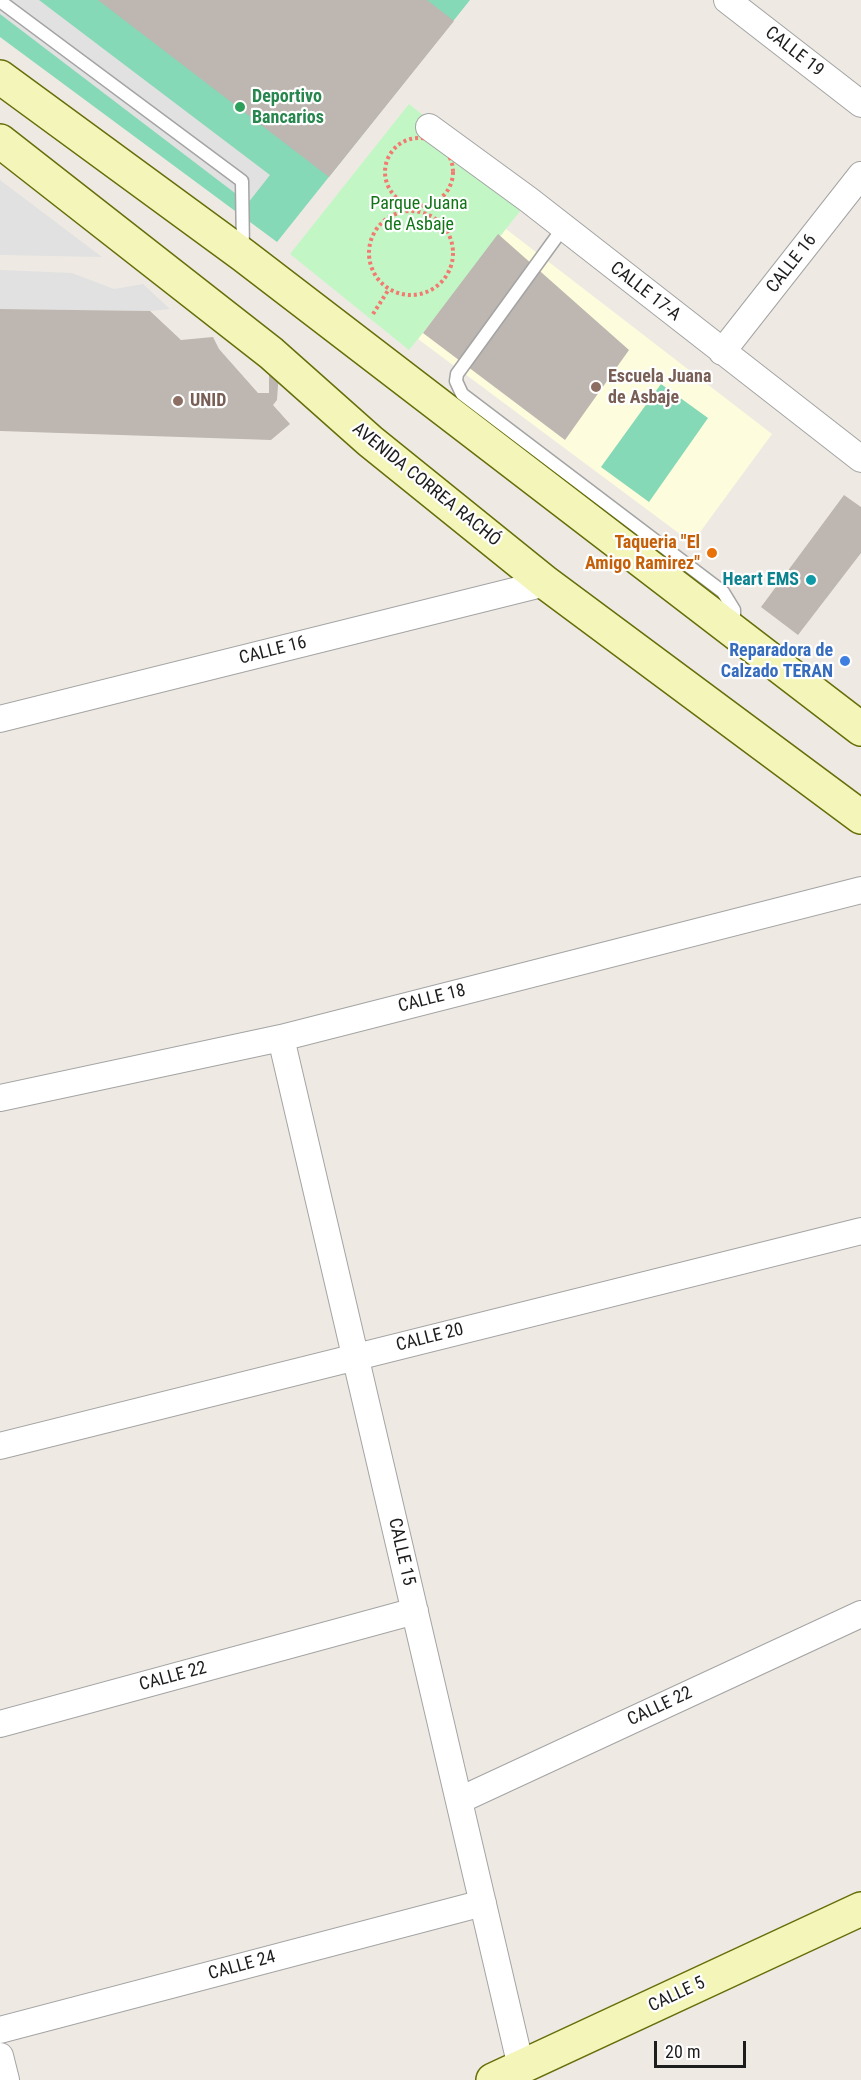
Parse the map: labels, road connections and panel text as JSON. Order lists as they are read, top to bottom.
{
  "streets": {
    "main road": ["AVENIDA CORREA RACHÓ", "CALLE 5"],
    "street": [
      "CALLE 19",
      "CALLE 16",
      "CALLE 17-A",
      "CALLE 18",
      "CALLE 20",
      "CALLE 15",
      "CALLE 22",
      "CALLE 24"
    ]
  },
  "crossings": [
    ["CALLE 16", "CALLE 17-A"],
    ["CALLE 16", "AVENIDA CORREA RACHÓ"],
    ["CALLE 18", "CALLE 15"],
    ["CALLE 20", "CALLE 15"],
    ["CALLE 15", "CALLE 22"],
    ["CALLE 15", "CALLE 24"],
    ["CALLE 15", "CALLE 5"]
  ],
  "parks": ["Parque Juana de Asbaje"],
  "places": [
    "Deportivo Bancarios",
    "Escuela Juana de Asbaje",
    "UNID",
    "Taqueria \"El Amigo Ramirez\"",
    "Heart EMS",
    "Reparadora de Calzado TERAN"
  ],
  "scale_bar": "20 m"
}
